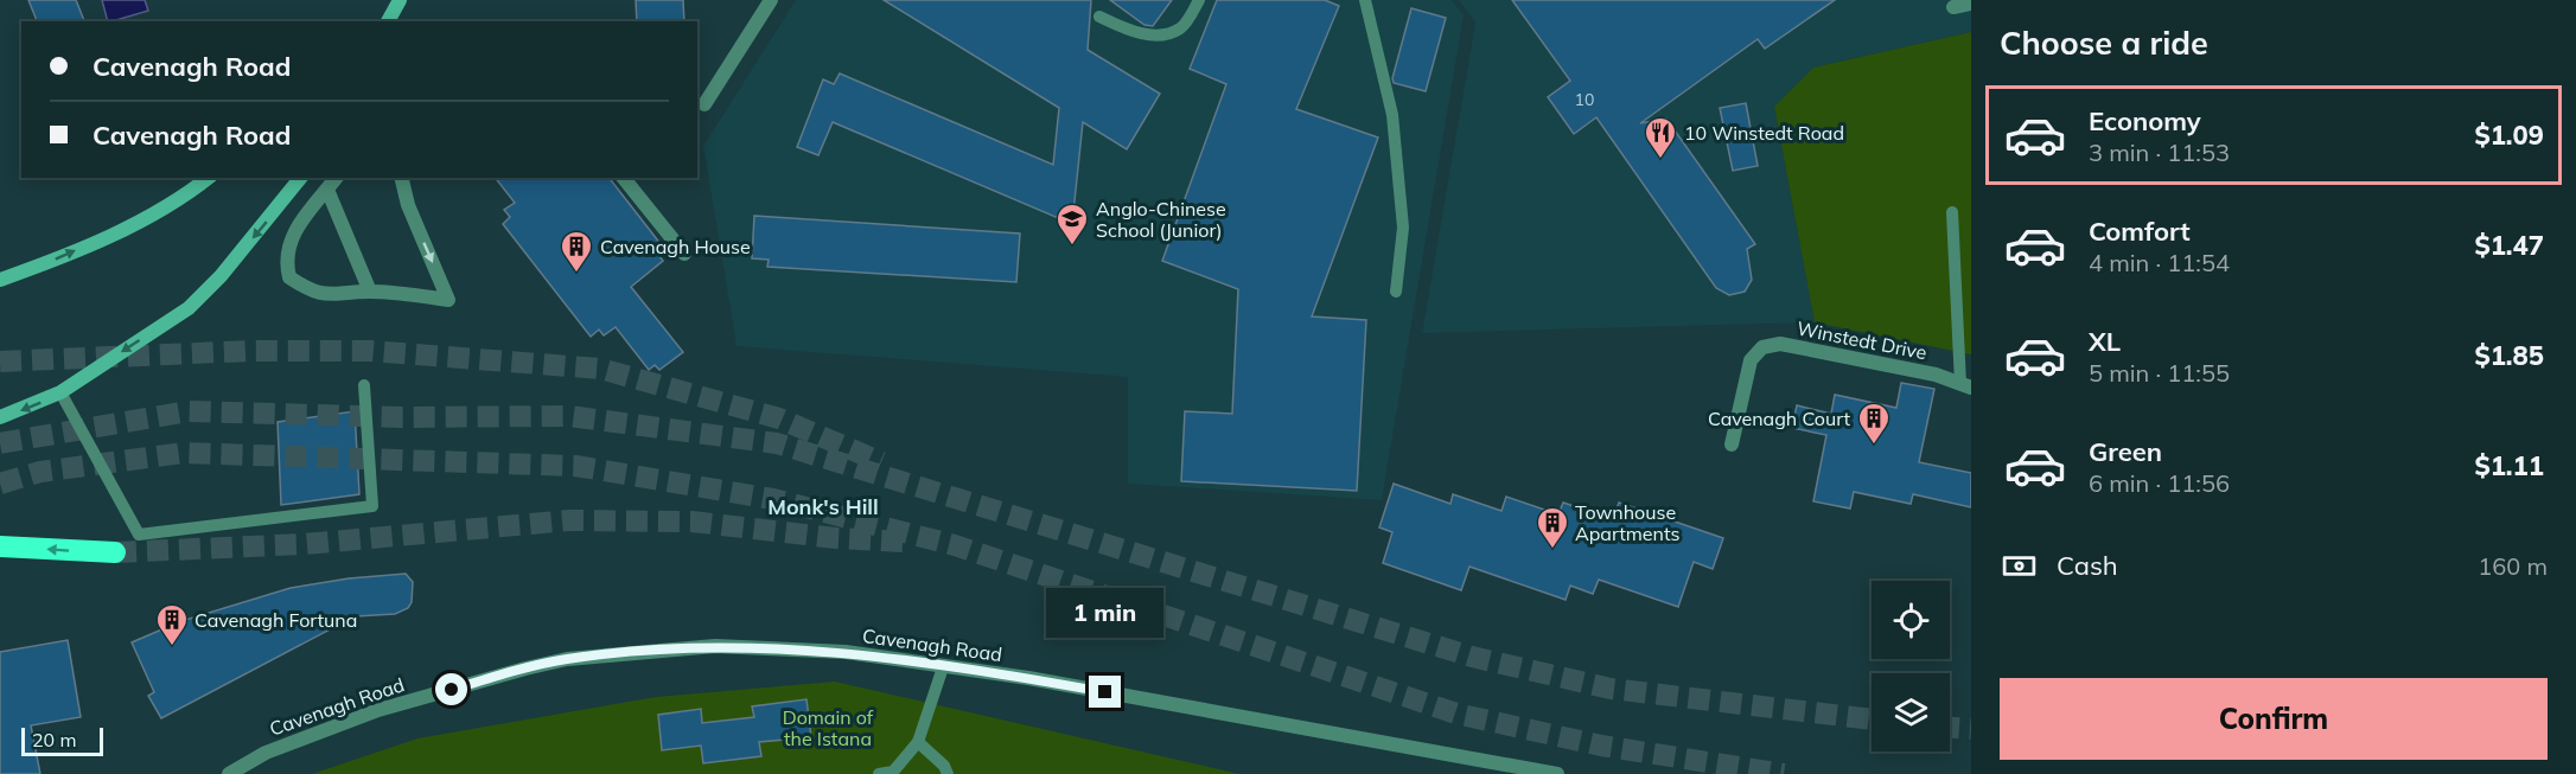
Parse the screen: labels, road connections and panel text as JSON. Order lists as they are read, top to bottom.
{
  "streets": {
    "street": ["Winstedt Drive", "Cavenagh Road"]
  },
  "districts": ["Monk's Hill"],
  "parks": ["Domain of the Istana"],
  "places": {
    "restaurant": ["10 Winstedt Road"],
    "school or university": ["Anglo-Chinese School (Junior)"],
    "building": [
      "Cavenagh House",
      "Cavenagh Court",
      "Townhouse Apartments",
      "Cavenagh Fortuna"
    ]
  },
  "house_numbers": ["10"],
  "scale_bar": "20 m",
  "page": {
    "heading": "Choose a ride",
    "banner": ["Cavenagh Road", "Cavenagh Road"],
    "list": [
      {
        "name": "Economy",
        "note": "3 min · 11:53",
        "value": "$1.09"
      },
      {
        "name": "Comfort",
        "note": "4 min · 11:54",
        "value": "$1.47"
      },
      {
        "name": "XL",
        "note": "5 min · 11:55",
        "value": "$1.85"
      },
      {
        "name": "Green",
        "note": "6 min · 11:56",
        "value": "$1.11"
      }
    ],
    "pay": ["Cash", "160 m"],
    "bubble": "1 min",
    "buttons": "Confirm",
    "scale": "20 m"
  }
}
